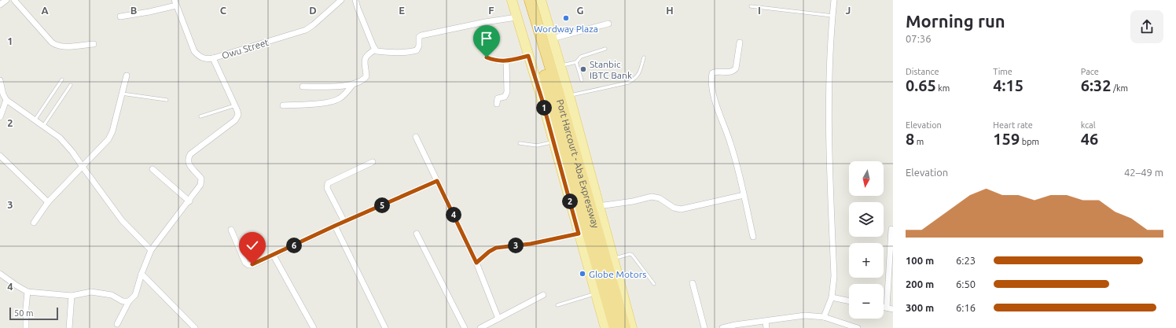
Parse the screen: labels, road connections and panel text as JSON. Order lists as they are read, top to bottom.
{
  "streets": {
    "highway": ["Port Harcourt - Aba Expressway"],
    "street": ["Owu Street"]
  },
  "places": ["Wordway Plaza", "Stanbic IBTC Bank", "Globe Motors"],
  "scale_bar": "50 m",
  "north": "bottom",
  "page": {
    "heading": ["Morning run", "07:36"],
    "stats": [
      ["Distance", "0.65 km"],
      ["Time", "4:15"],
      ["Pace", "6:32 /km"],
      ["Elevation", "8 m"],
      ["Heart rate", "159 bpm"],
      ["kcal", "46"]
    ],
    "pins": [
      "1",
      "2",
      "5",
      "4",
      "3",
      "6"
    ],
    "chart": ["Elevation", "42–49 m"],
    "map_buttons": ["+", "−"],
    "list": [
      {
        "name": "100 m",
        "note": "6:23"
      },
      {
        "name": "200 m",
        "note": "6:50"
      },
      {
        "name": "300 m",
        "note": "6:16"
      }
    ],
    "scale": "50 m"
  },
  "grid": {
    "columns": [
      "A",
      "B",
      "C",
      "D",
      "E",
      "F",
      "G",
      "H",
      "I",
      "J"
    ],
    "rows": [
      "1",
      "2",
      "3",
      "4"
    ]
  }
}
